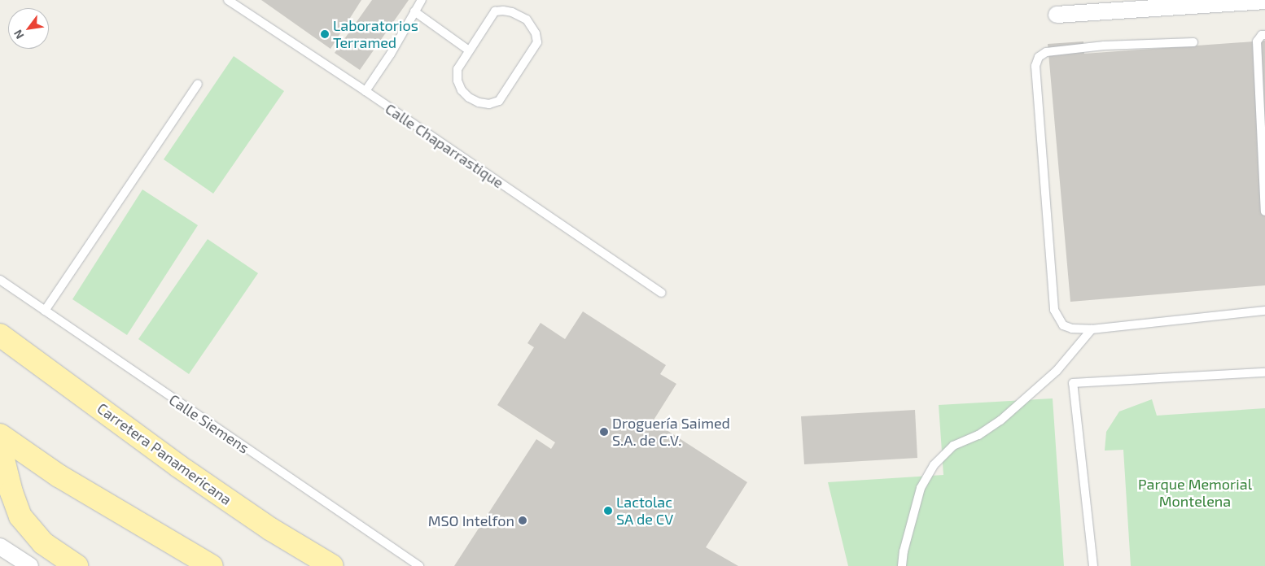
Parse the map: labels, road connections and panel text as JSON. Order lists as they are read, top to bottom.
{
  "streets": {
    "main road": ["Carretera Panamericana"],
    "lane": ["Calle Chaparrastique", "Calle Siemens"]
  },
  "parks": ["Parque Memorial Montelena"],
  "places": [
    "Laboratorios Terramed",
    "Droguería Saimed S.A. de C.V.",
    "Lactolac SA de CV",
    "MSO Intelfon"
  ],
  "north": "bottom left"
}
